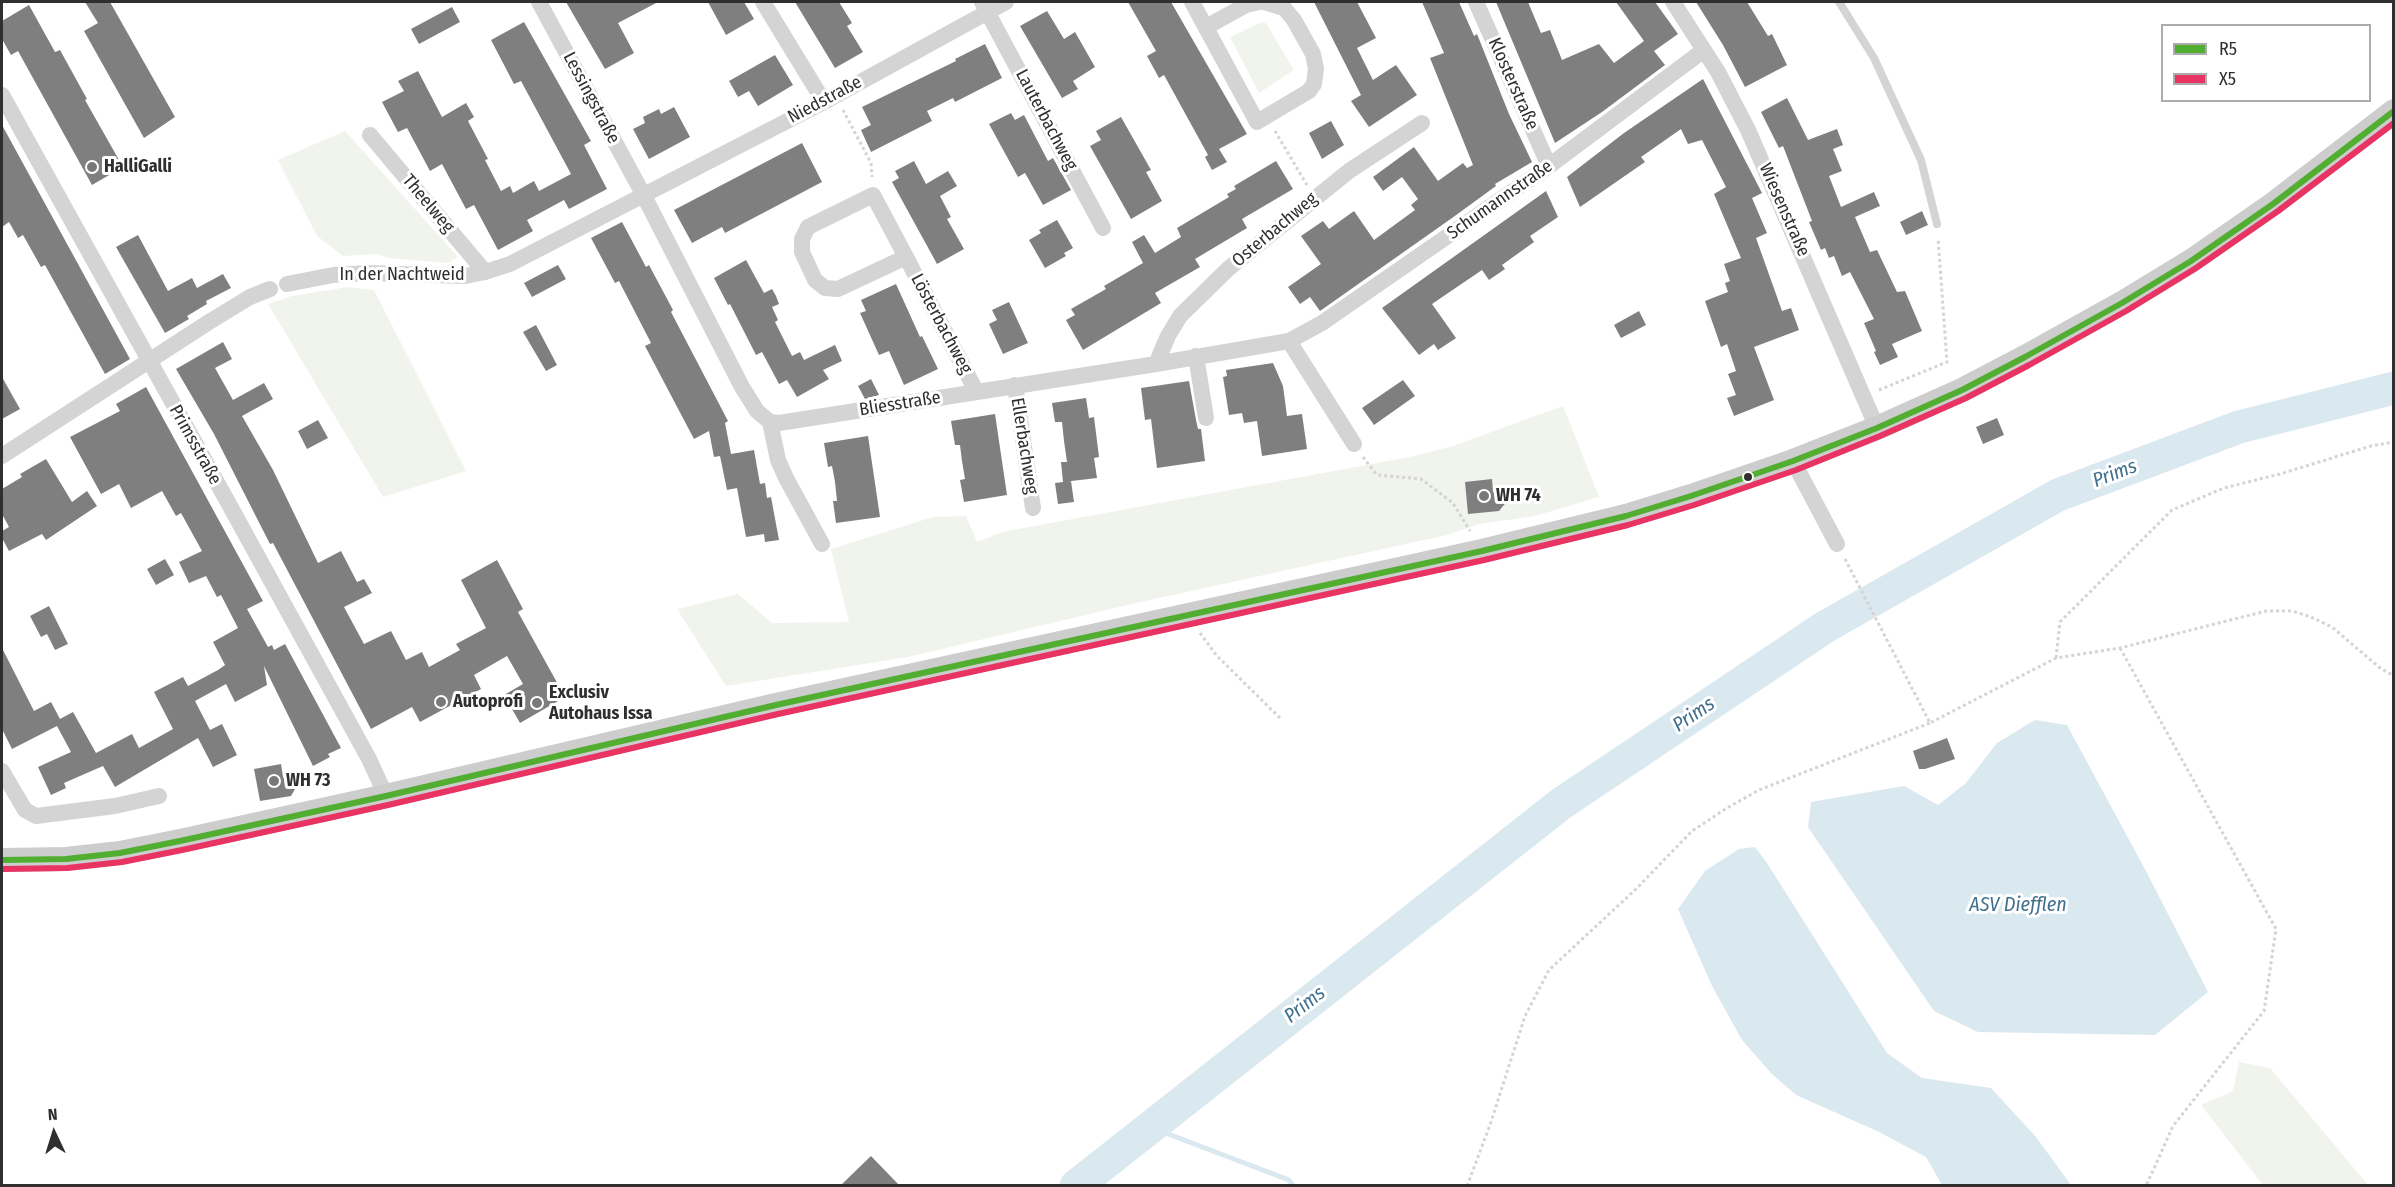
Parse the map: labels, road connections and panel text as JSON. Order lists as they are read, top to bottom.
{
  "streets": {
    "street": [
      "Klosterstraße",
      "Lessingstraße",
      "Niedstraße",
      "Lauterbachweg",
      "Schumannstraße",
      "Theelweg",
      "Wiesenstraße",
      "Osterbachweg",
      "In der Nachtweid",
      "Lösterbachweg",
      "Bliesstraße",
      "Primsstraße",
      "Ellerbachweg"
    ]
  },
  "crossings": [
    ["Klosterstraße", "Schumannstraße"],
    ["Lessingstraße", "Niedstraße"],
    ["Lessingstraße", "In der Nachtweid"],
    ["Niedstraße", "Lauterbachweg"],
    ["Niedstraße", "In der Nachtweid"],
    ["Schumannstraße", "Wiesenstraße"],
    ["Schumannstraße", "Bliesstraße"],
    ["Theelweg", "In der Nachtweid"],
    ["Osterbachweg", "Bliesstraße"],
    ["Lösterbachweg", "Bliesstraße"],
    ["Bliesstraße", "Ellerbachweg"]
  ],
  "water": ["Prims", "ASV Diefflen"],
  "places": [
    "HalliGalli",
    "WH 74",
    "Autoprofi",
    "Exclusiv Autohaus Issa",
    "WH 73"
  ],
  "lines": ["transit line R5", "transit line X5"],
  "legend": ["R5", "X5"],
  "north": "top"
}
